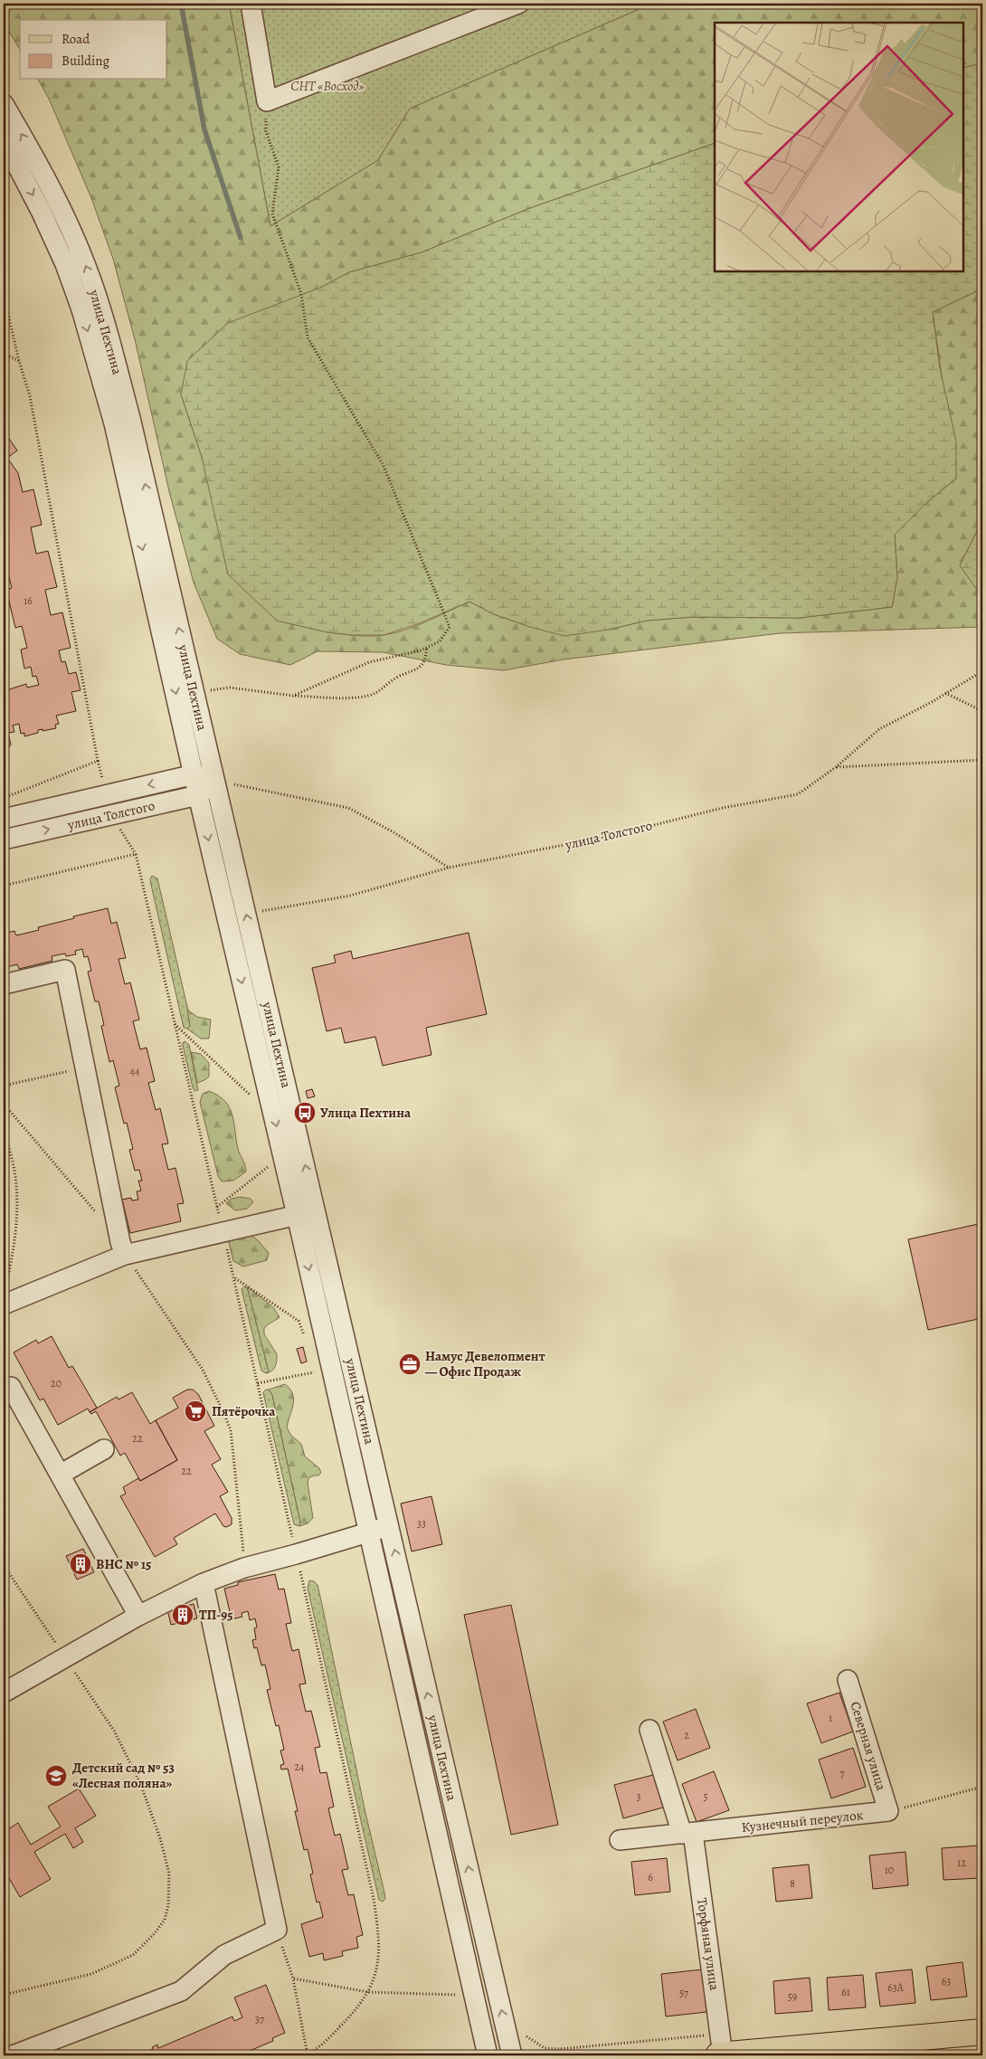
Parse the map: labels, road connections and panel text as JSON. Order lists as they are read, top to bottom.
{
  "streets": {
    "street": [
      "улица Пехтина",
      "улица Толстого",
      "Северная улица",
      "Кузнечный переулок",
      "Торфяная улица"
    ]
  },
  "crossings": [
    ["улица Пехтина", "улица Толстого"],
    ["Северная улица", "Кузнечный переулок"],
    ["Кузнечный переулок", "Торфяная улица"]
  ],
  "parks": ["СНТ «Восход»"],
  "places": {
    "bus stop": ["Улица Пехтина"],
    "office": ["Намус Девелопмент — Офис Продаж"],
    "supermarket": ["Пятёрочка"],
    "building": ["ВНС № 15", "ТП-95"],
    "school or university": ["Детский сад № 53 «Лесная поляна»"]
  },
  "house_numbers": [
    "16",
    "44",
    "20",
    "22",
    "22",
    "33",
    "1",
    "2",
    "24",
    "7",
    "3",
    "5",
    "12",
    "10",
    "6",
    "8",
    "63",
    "63А",
    "61",
    "57",
    "59",
    "37"
  ],
  "legend": ["Road", "Building"]
}
